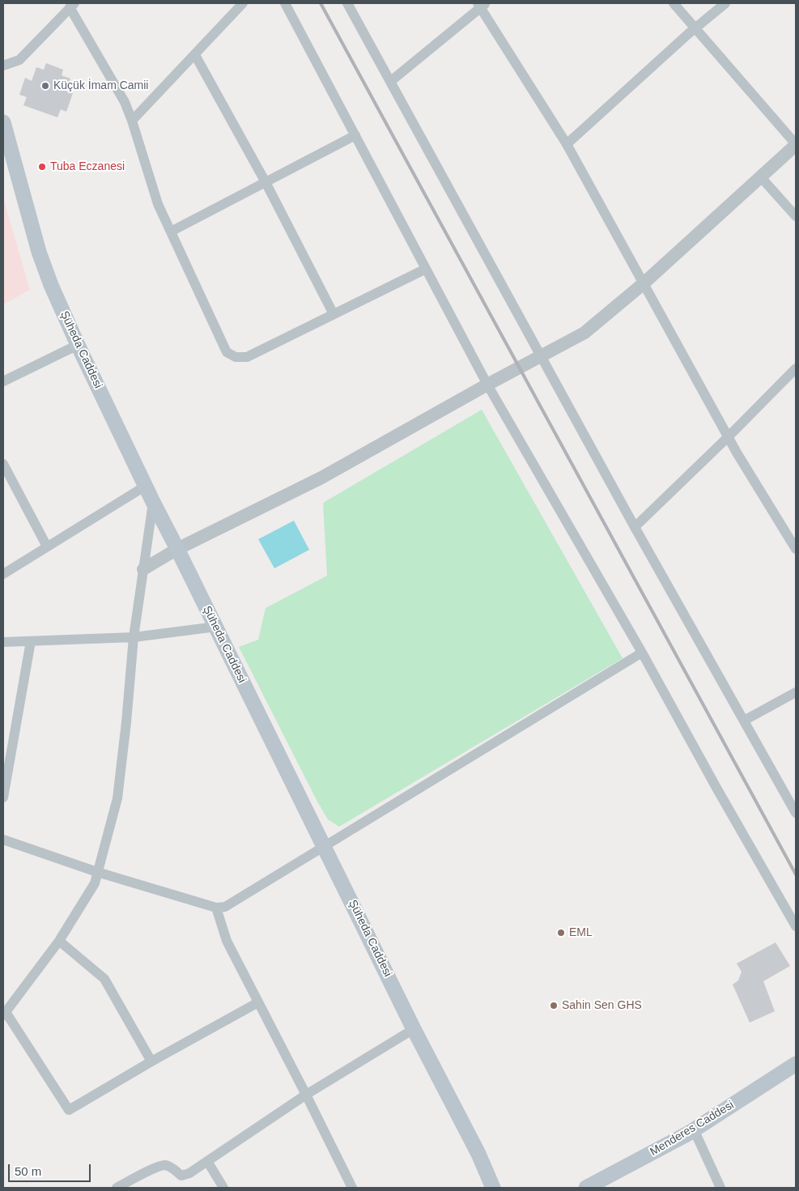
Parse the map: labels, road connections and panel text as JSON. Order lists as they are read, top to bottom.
{
  "streets": {
    "main road": ["Şüheda Caddesi", "Menderes Caddesi"]
  },
  "places": [
    "Küçük İmam Camii",
    "Tuba Eczanesi",
    "EML",
    "Sahin Sen GHS"
  ],
  "scale_bar": "50 m"
}
